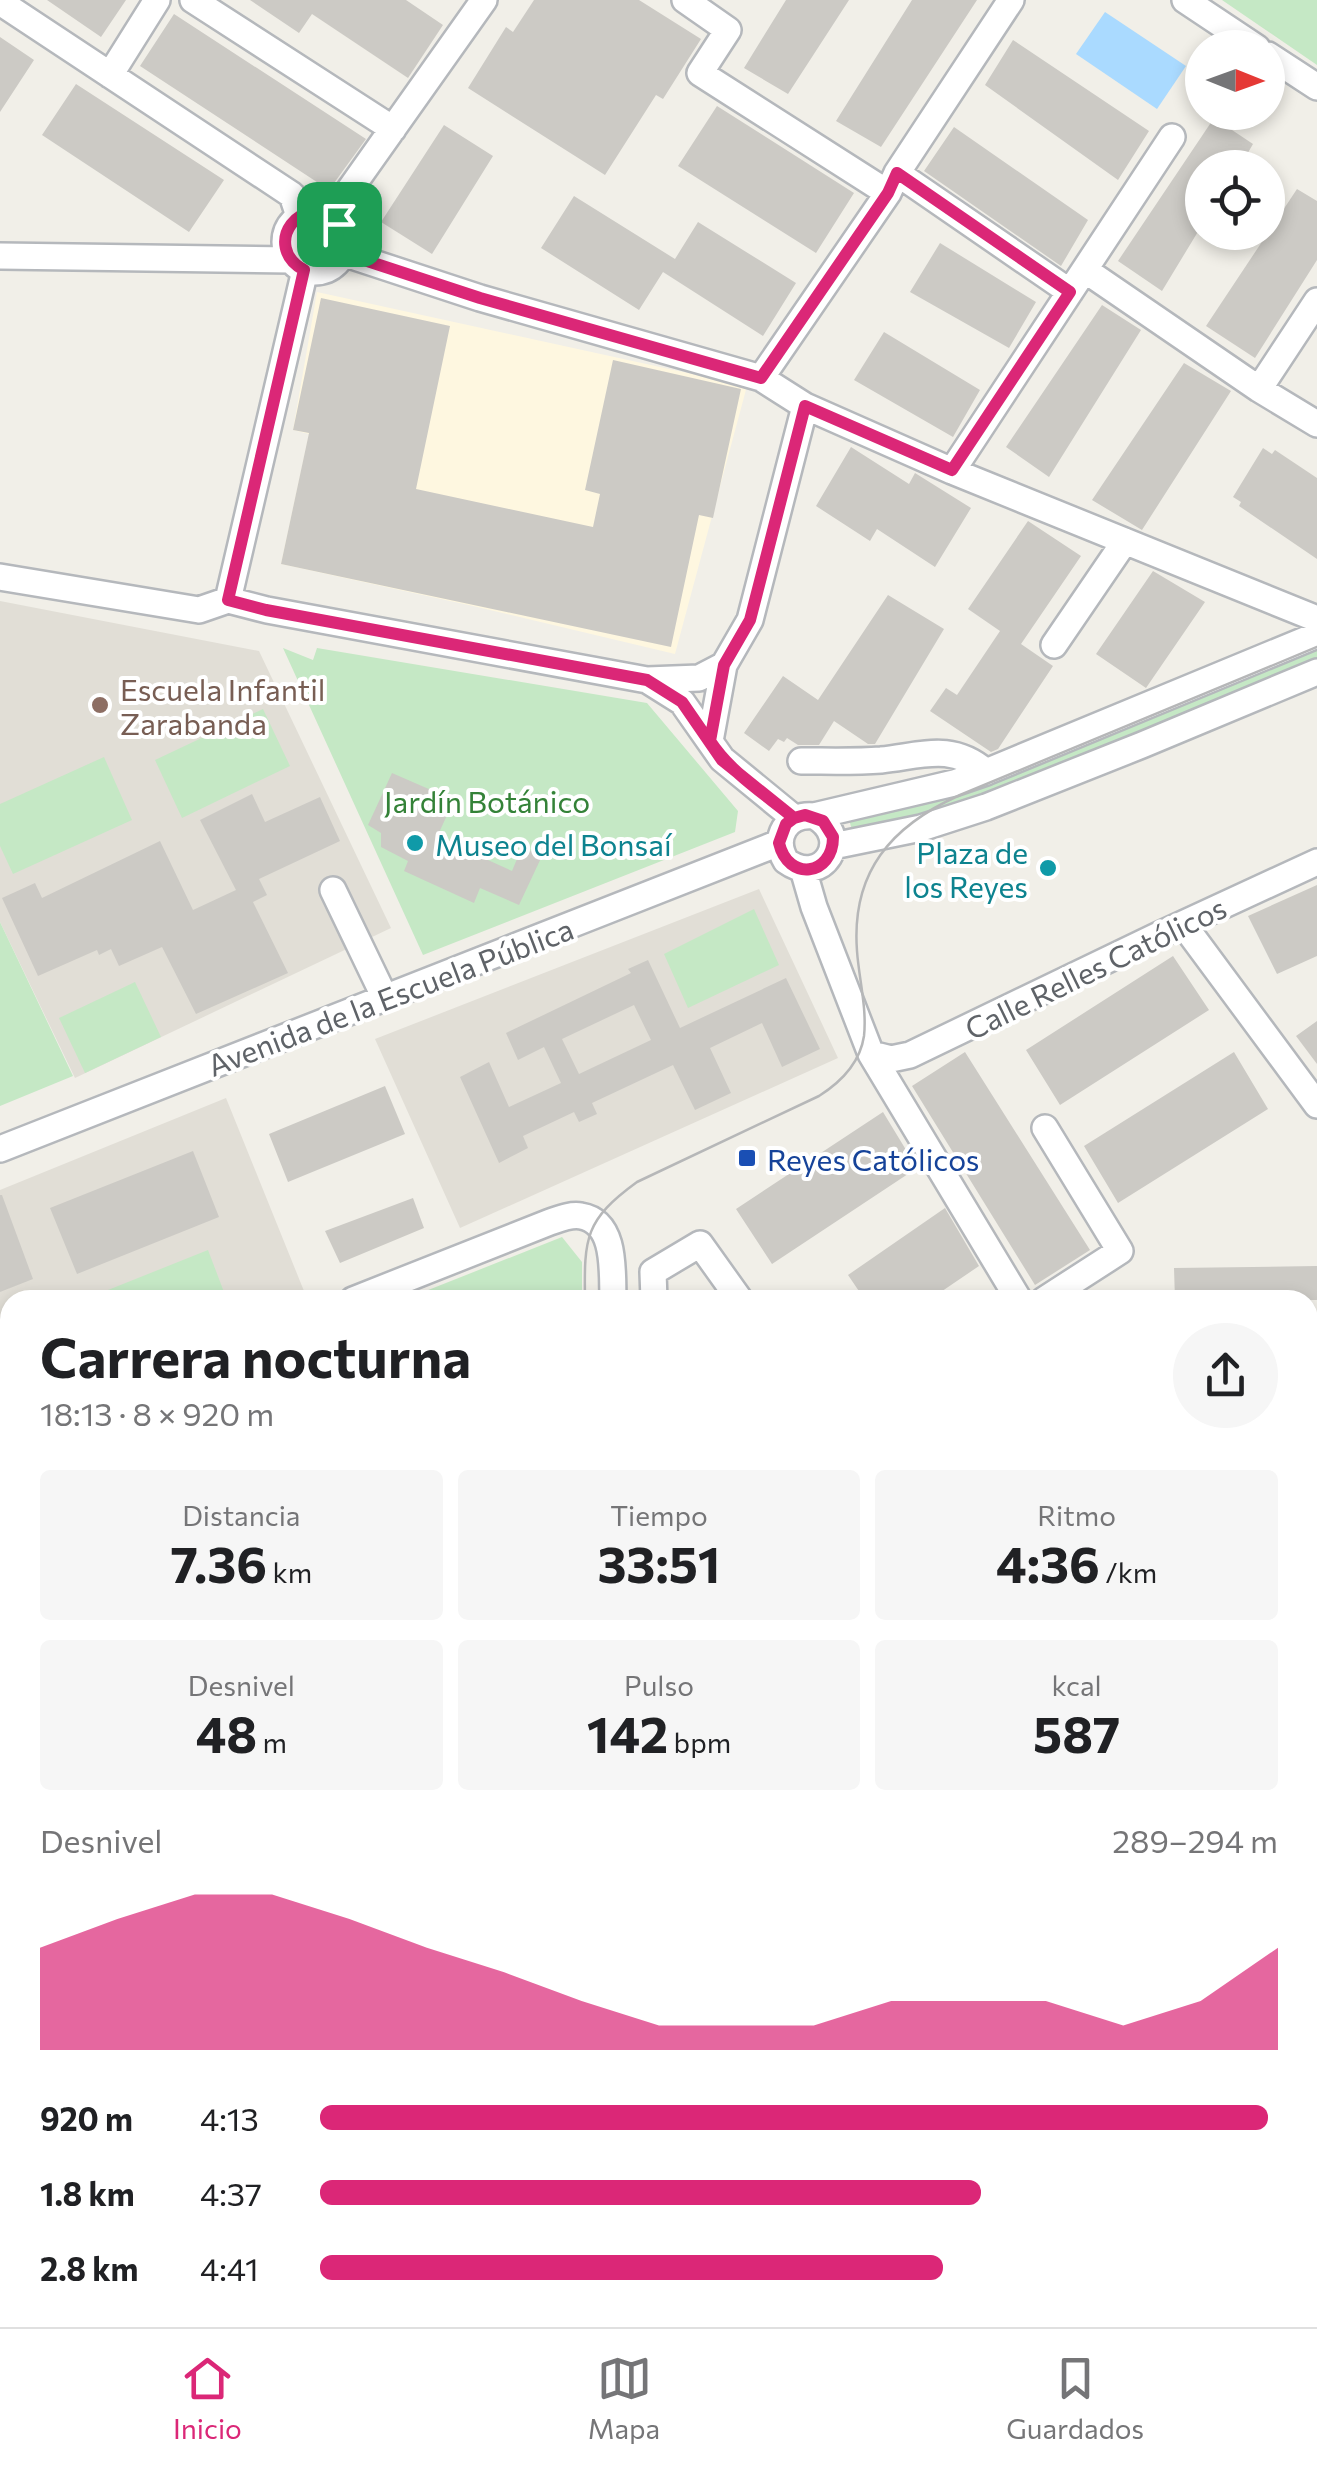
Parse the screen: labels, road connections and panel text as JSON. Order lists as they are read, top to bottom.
{
  "streets": {
    "street": ["Calle Relles Católicos", "Avenida de la Escuela Pública"]
  },
  "parks": ["Jardín Botánico"],
  "places": {
    "other": ["Escuela Infantil Zarabanda", "Museo del Bonsaí", "Plaza de los Reyes"],
    "transit": ["Reyes Católicos"]
  },
  "north": "right",
  "page": {
    "heading": ["Carrera nocturna", "18:13 · 8 × 920 m"],
    "stats": [
      ["Distancia", "7.36 km"],
      ["Tiempo", "33:51"],
      ["Ritmo", "4:36 /km"],
      ["Desnivel", "48 m"],
      ["Pulso", "142 bpm"],
      ["kcal", "587"]
    ],
    "chart": ["Desnivel", "289–294 m"],
    "list": [
      {
        "name": "920 m",
        "note": "4:13"
      },
      {
        "name": "1.8 km",
        "note": "4:37"
      },
      {
        "name": "2.8 km",
        "note": "4:41"
      }
    ],
    "tabs": ["Inicio", "Mapa", "Guardados"]
  }
}
